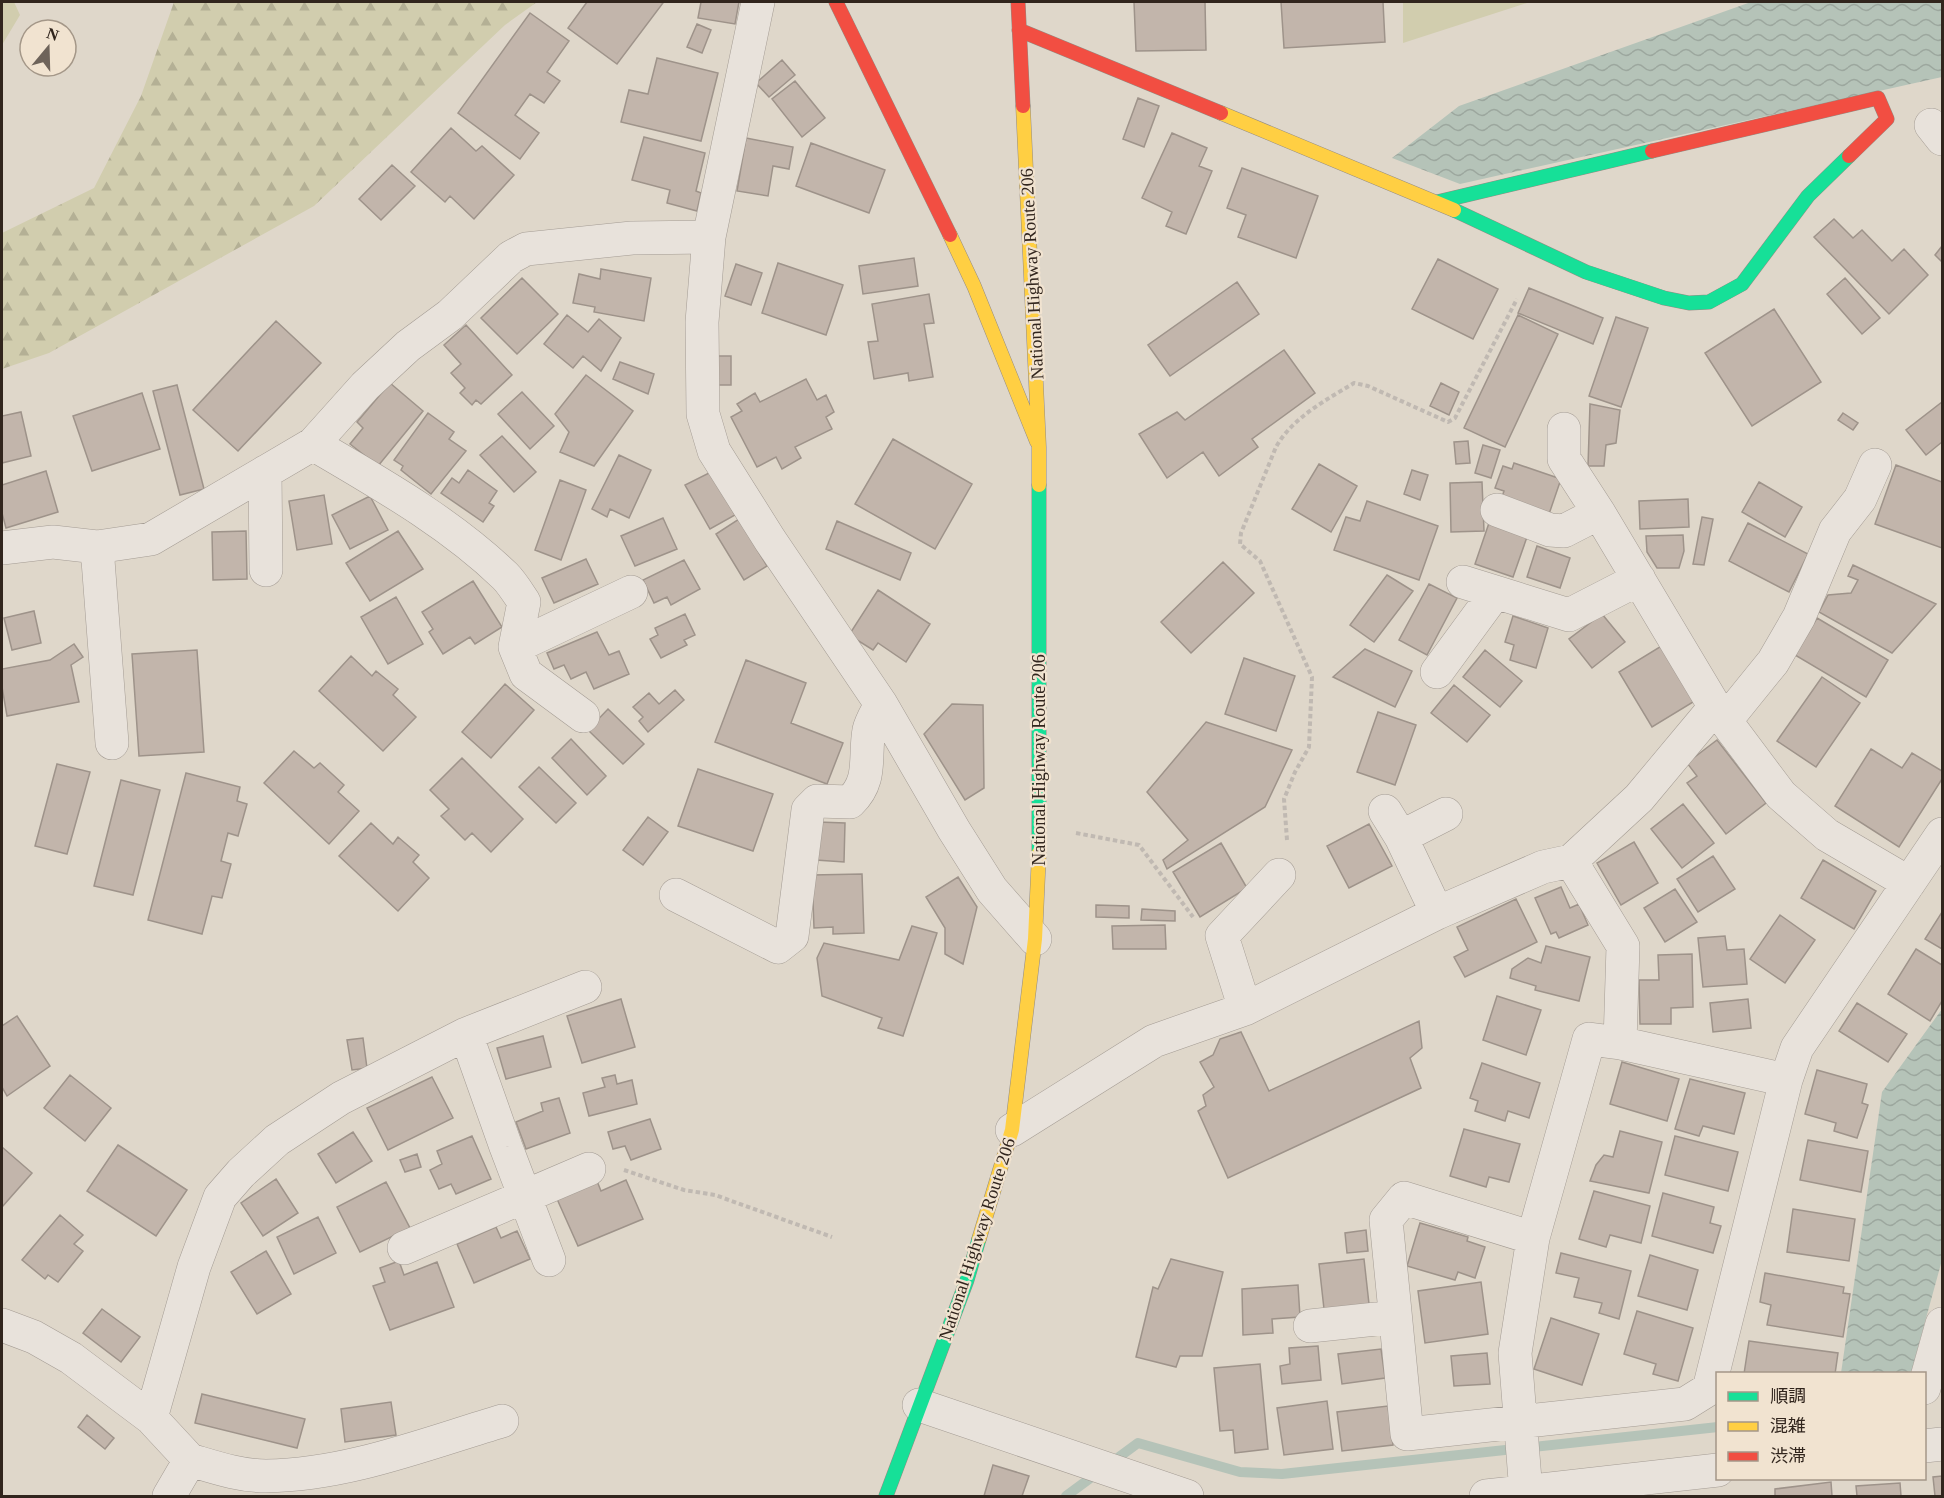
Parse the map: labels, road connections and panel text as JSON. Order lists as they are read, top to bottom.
{
  "streets": {
    "main road": ["National Highway Route 206"]
  },
  "legend": ["順調", "混雑", "渋滞"],
  "north": "top"
}
